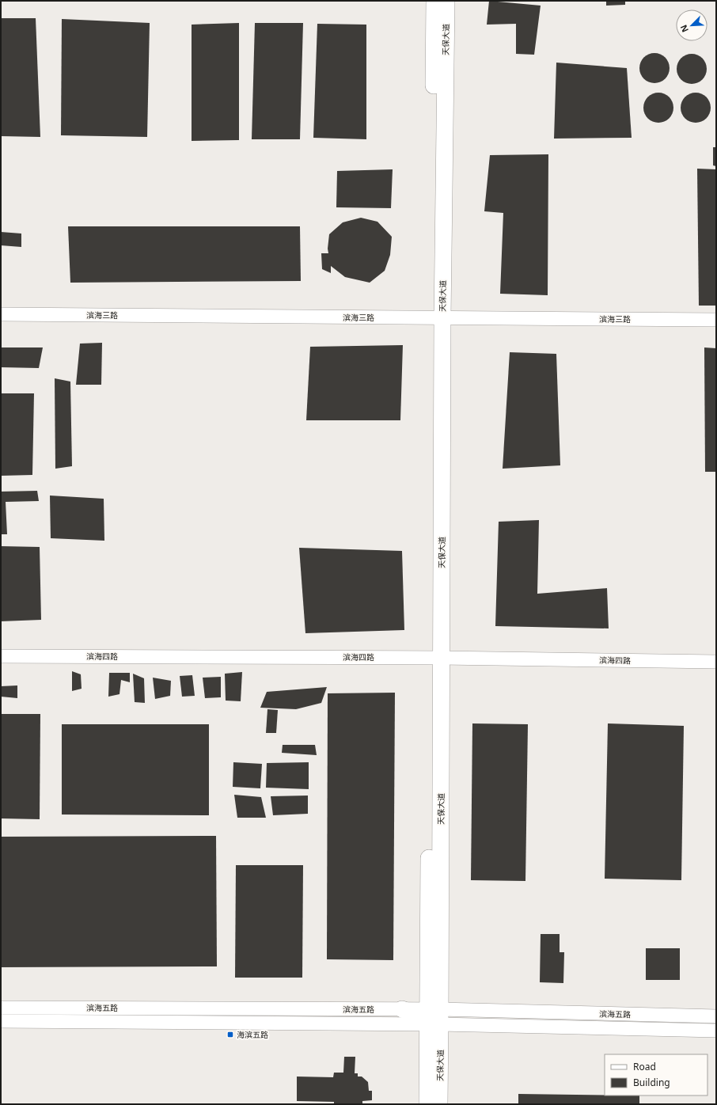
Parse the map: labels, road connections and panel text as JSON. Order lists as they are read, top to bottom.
{
  "streets": {
    "main road": ["天保大道"],
    "street": ["滨海三路", "滨海四路", "滨海五路"]
  },
  "crossings": [
    ["天保大道", "滨海三路"],
    ["天保大道", "滨海四路"],
    ["天保大道", "滨海五路"]
  ],
  "places": {
    "transit": ["海滨五路"]
  },
  "legend": ["Road", "Building"],
  "north": "bottom left"
}
